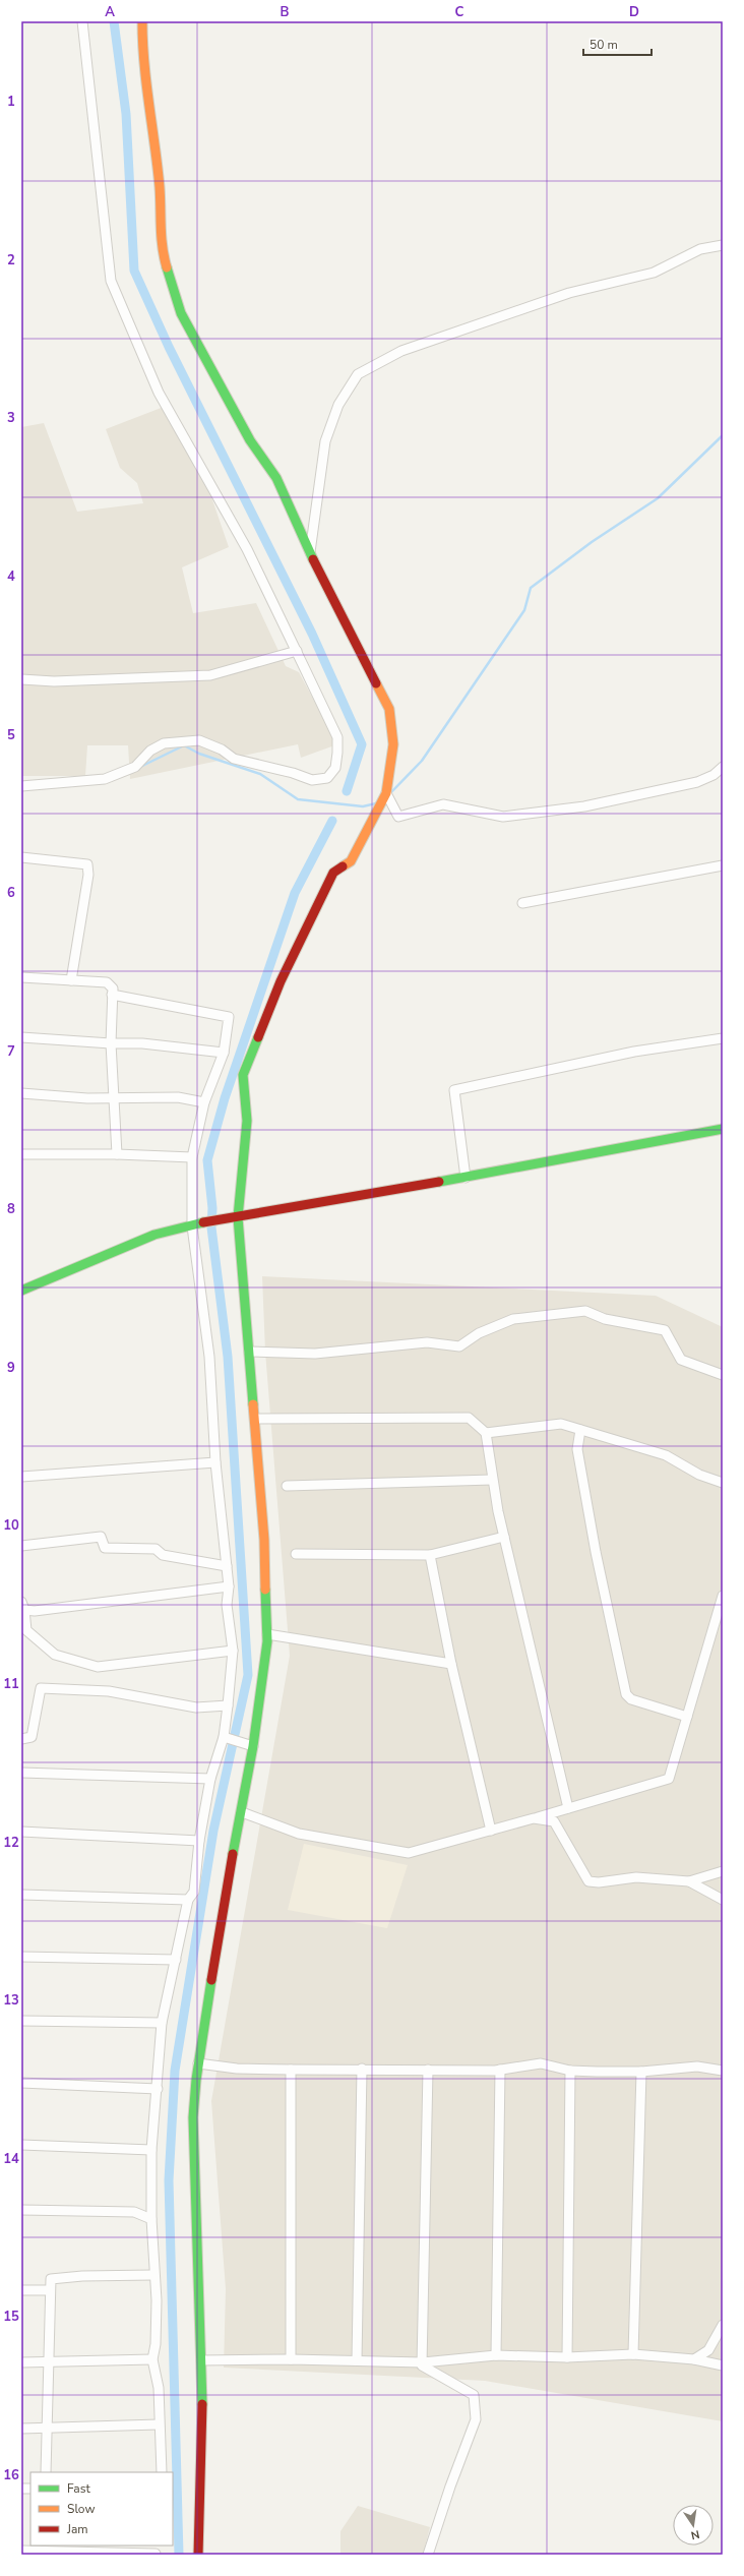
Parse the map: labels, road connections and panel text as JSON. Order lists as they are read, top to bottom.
{
  "legend": ["Fast", "Slow", "Jam"],
  "scale_bar": "50 m",
  "north": "bottom",
  "grid": {
    "columns": [
      "A",
      "B",
      "C",
      "D"
    ],
    "rows": [
      "1",
      "2",
      "3",
      "4",
      "5",
      "6",
      "7",
      "8",
      "9",
      "10",
      "11",
      "12",
      "13",
      "14",
      "15",
      "16"
    ]
  }
}
